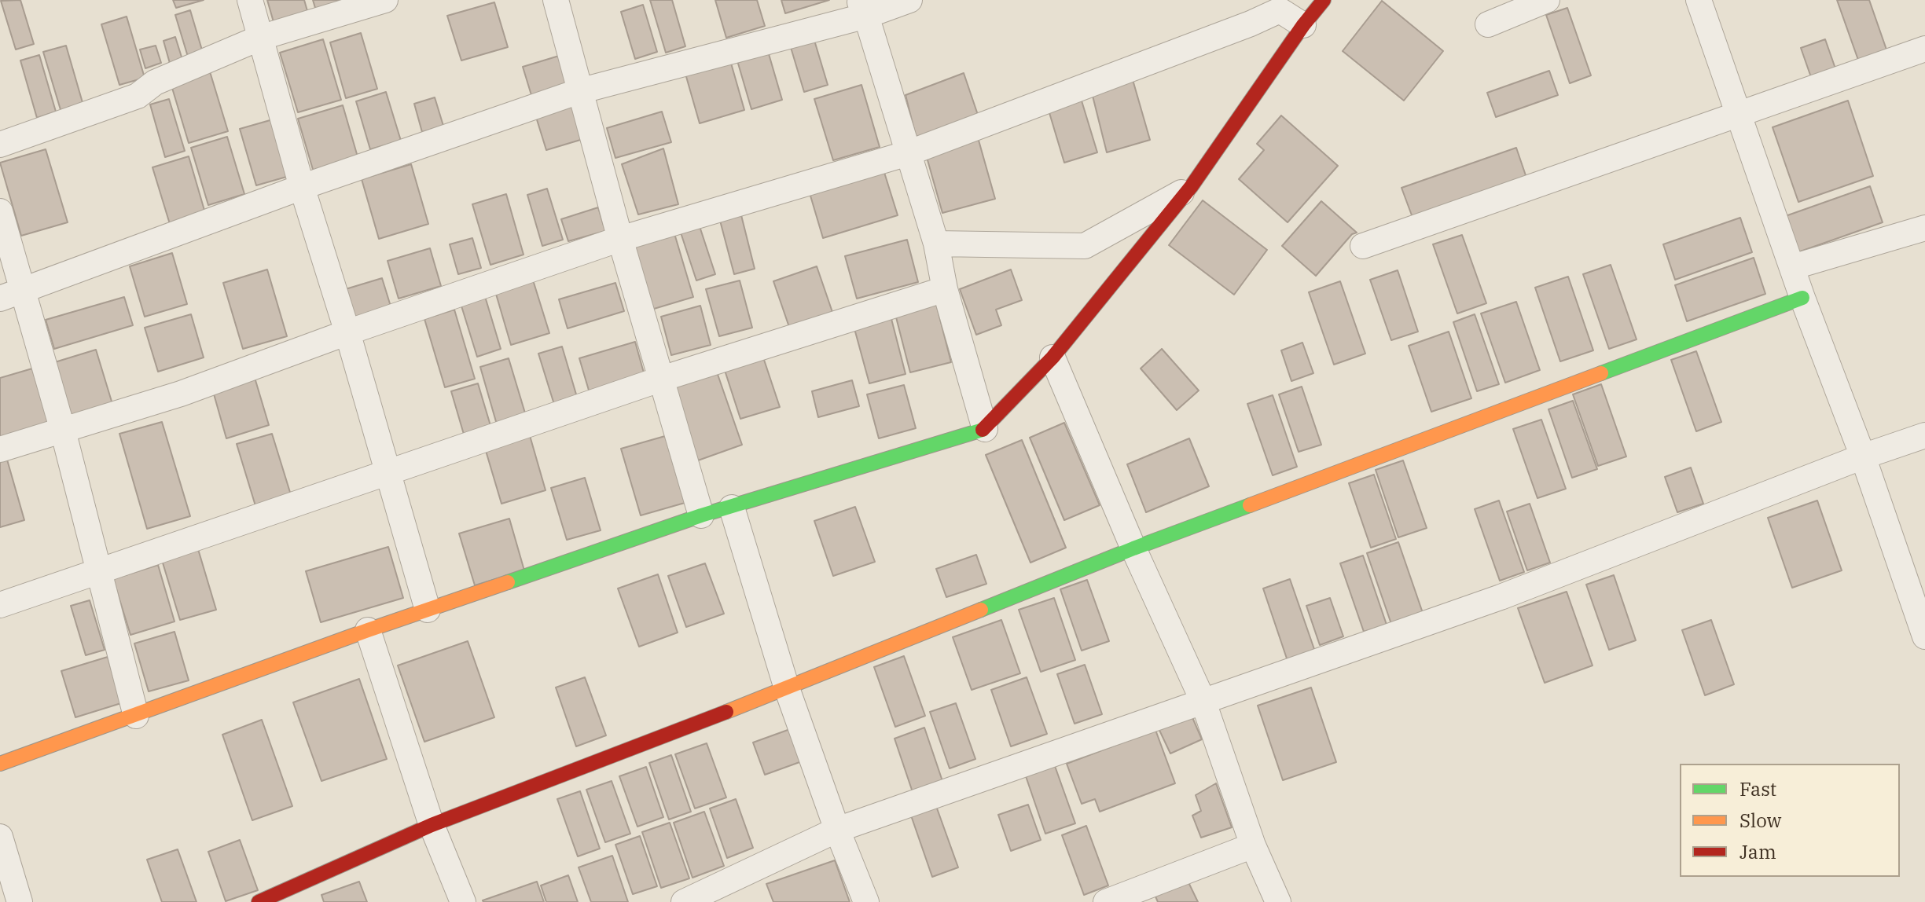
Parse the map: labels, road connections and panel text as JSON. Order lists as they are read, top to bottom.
{
  "legend": ["Fast", "Slow", "Jam"]
}
